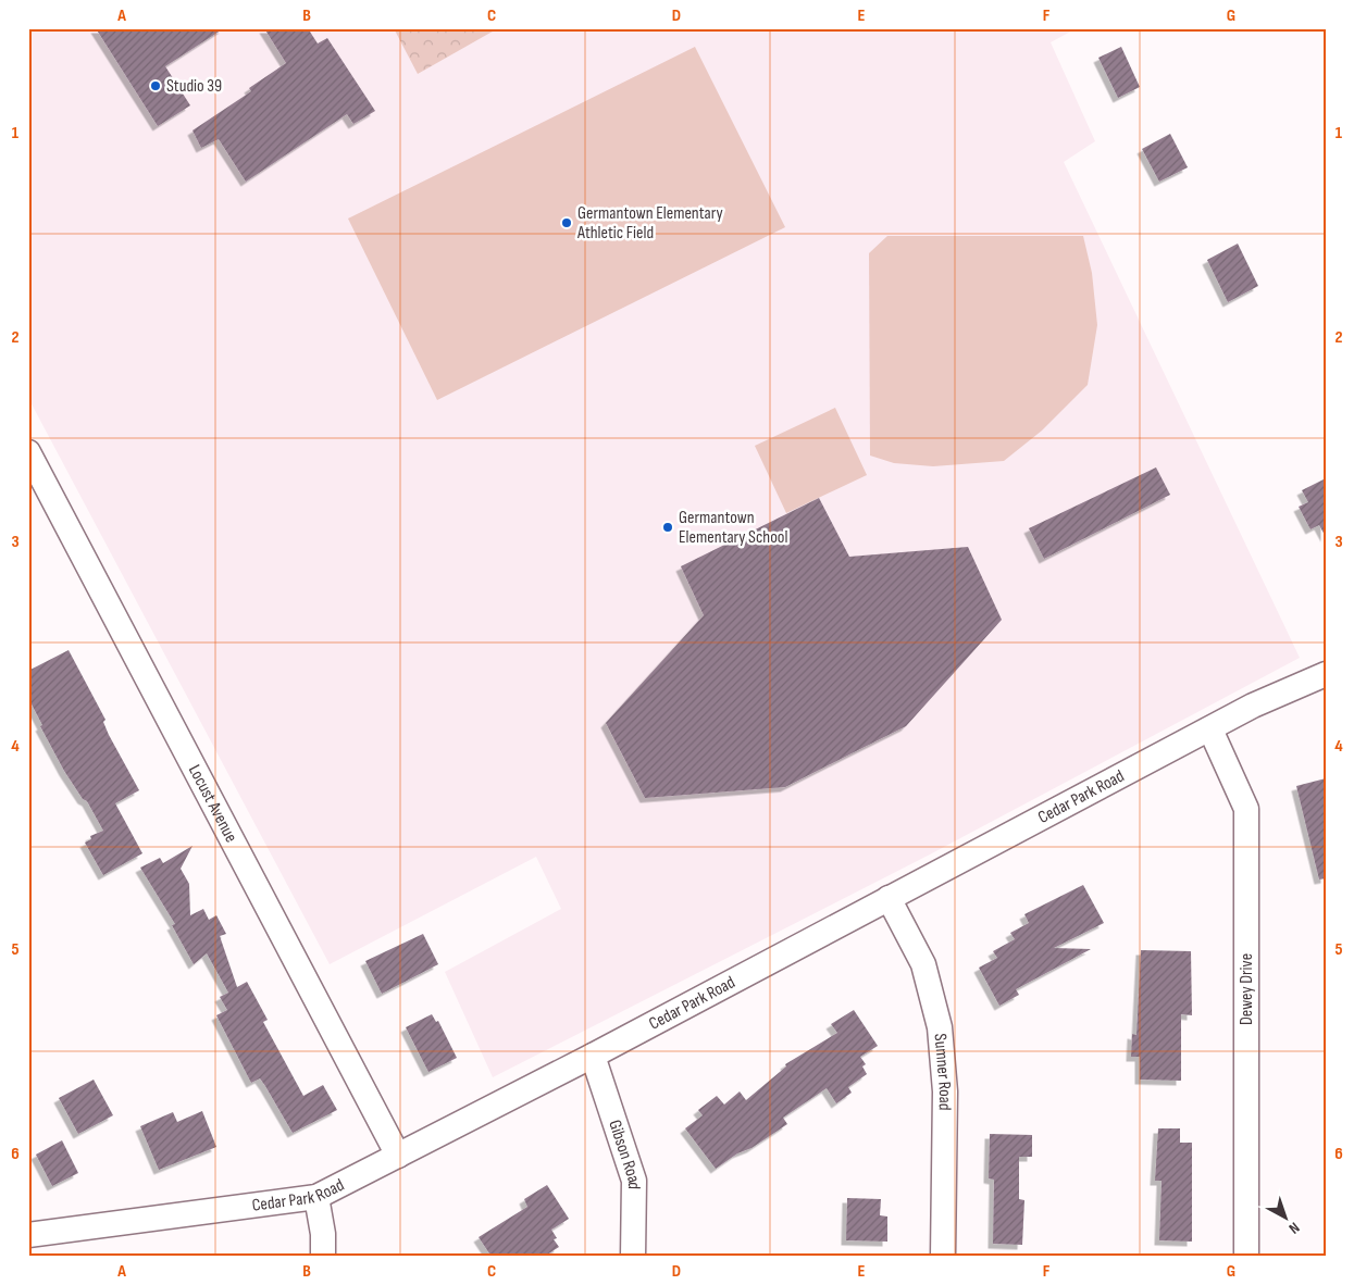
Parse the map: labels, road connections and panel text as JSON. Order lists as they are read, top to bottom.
{
  "streets": {
    "street": [
      "Cedar Park Road",
      "Locust Avenue",
      "Dewey Drive",
      "Sumner Road",
      "Gibson Road"
    ]
  },
  "crossings": [
    ["Cedar Park Road", "Locust Avenue"],
    ["Cedar Park Road", "Dewey Drive"],
    ["Cedar Park Road", "Sumner Road"],
    ["Cedar Park Road", "Gibson Road"]
  ],
  "places": ["Studio 39", "Germantown Elementary Athletic Field", "Germantown Elementary School"],
  "north": "bottom right",
  "grid": {
    "columns": [
      "A",
      "B",
      "C",
      "D",
      "E",
      "F",
      "G"
    ],
    "rows": [
      "1",
      "2",
      "3",
      "4",
      "5",
      "6"
    ]
  }
}
